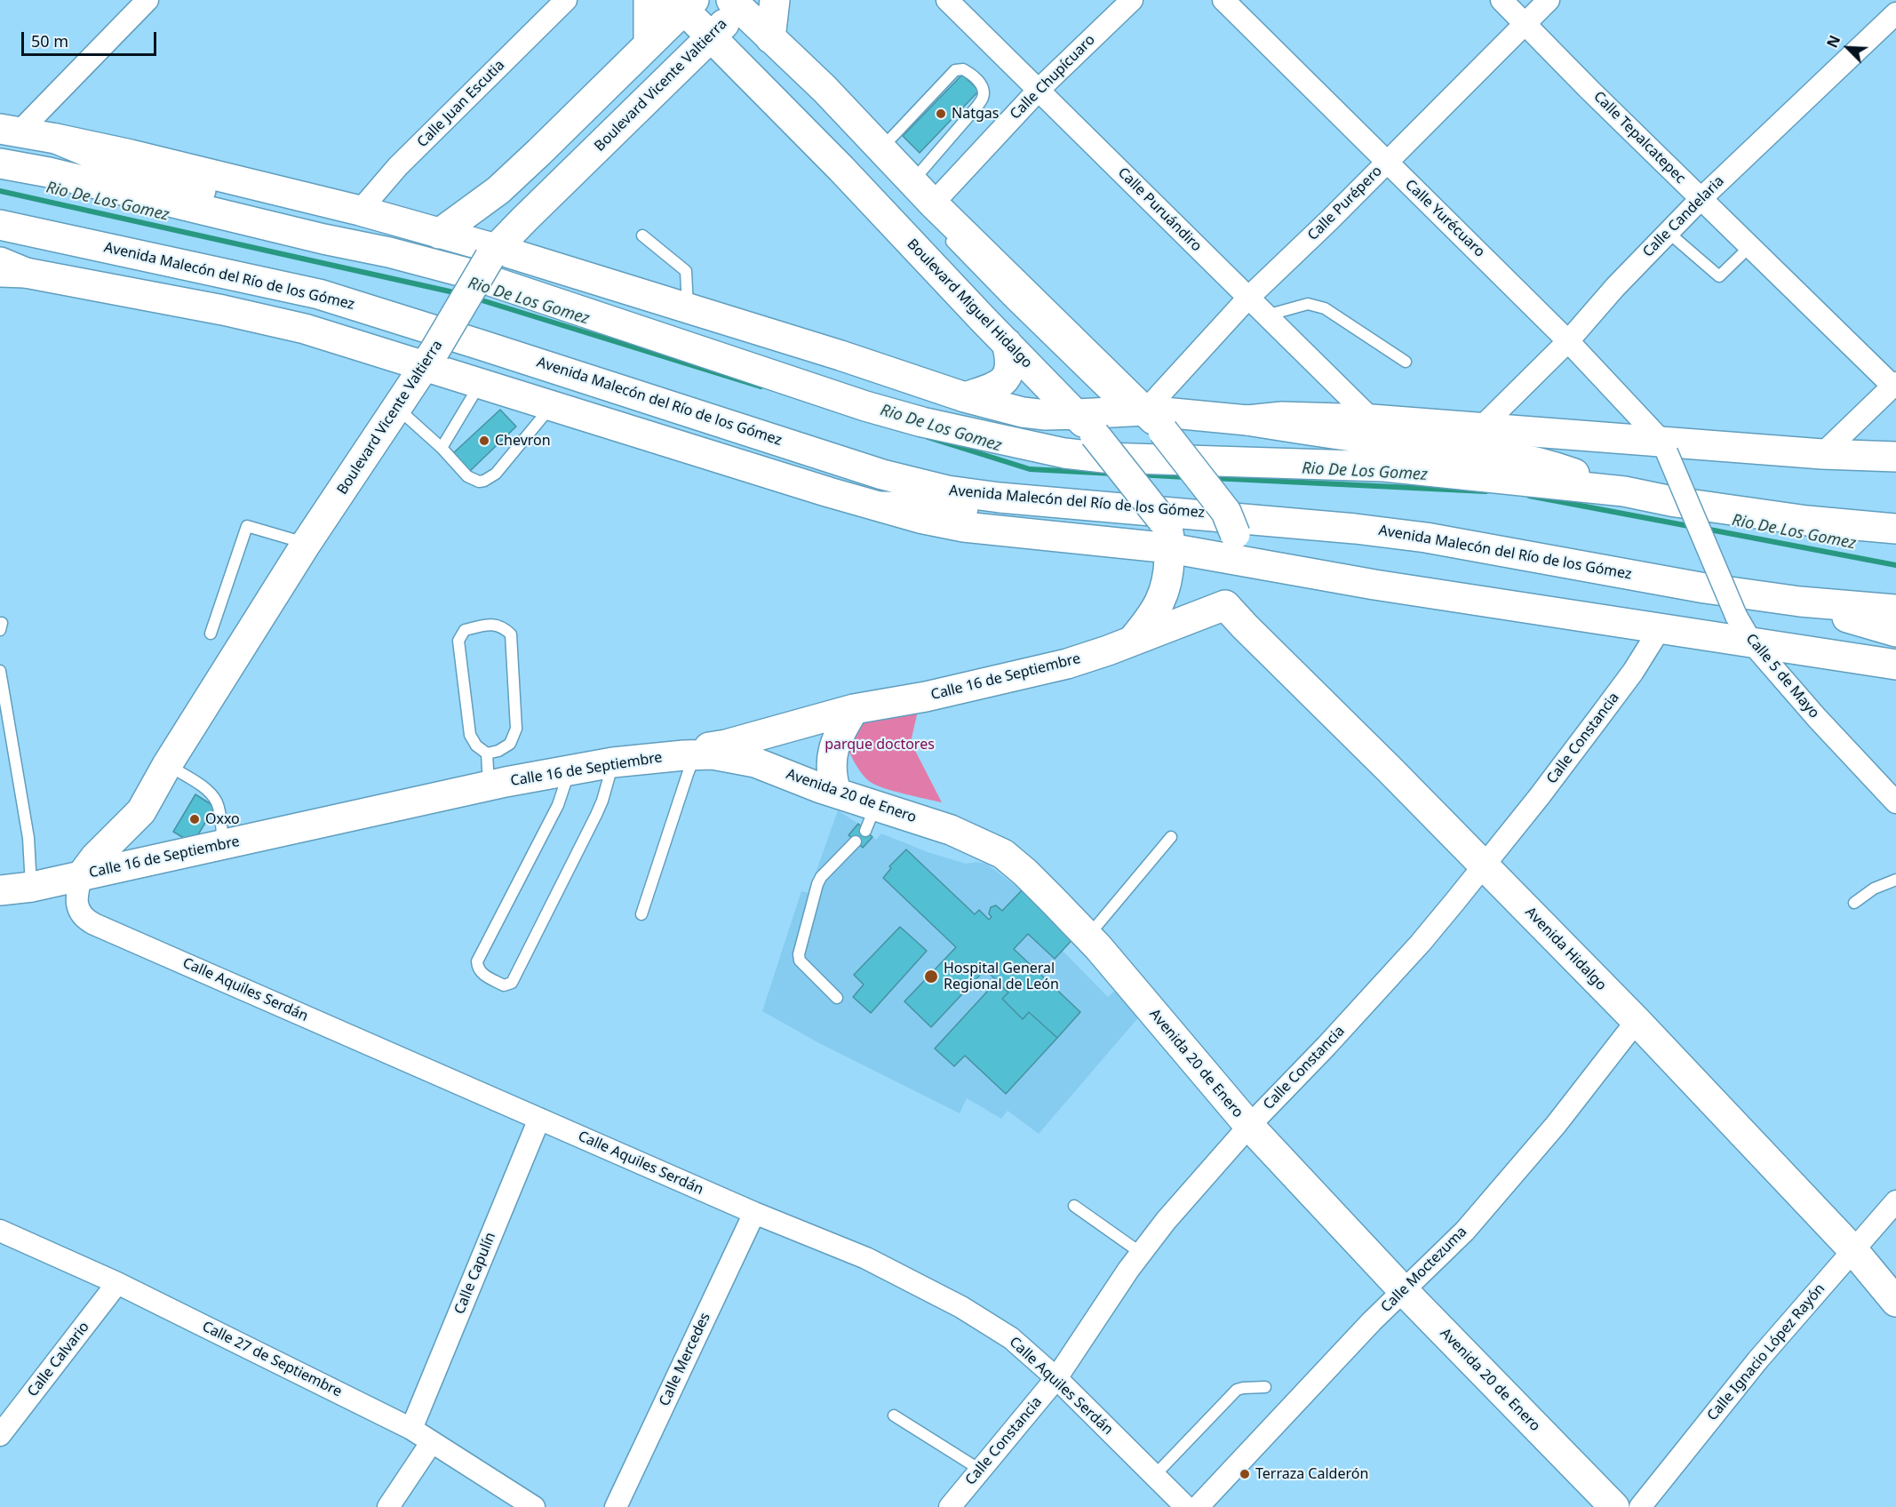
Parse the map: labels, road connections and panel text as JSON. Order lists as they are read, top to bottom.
{
  "streets": {
    "street": [
      "Calle Chupícuaro",
      "Boulevard Vicente Valtierra",
      "Calle Juan Escutia",
      "Calle Tepalcatepec",
      "Calle Purépero",
      "Calle Puruándiro",
      "Calle Candelaria",
      "Calle Yurécuaro",
      "Avenida Malecón del Río de los Gómez",
      "Boulevard Miguel Hidalgo",
      "Calle 5 de Mayo",
      "Calle 16 de Septiembre",
      "Calle Constancia",
      "Avenida 20 de Enero",
      "Avenida Hidalgo",
      "Calle Aquiles Serdán",
      "Calle Moctezuma",
      "Calle Capulín",
      "Calle Ignacio López Rayón",
      "Calle Calvario",
      "Calle 27 de Septiembre",
      "Calle Mercedes"
    ]
  },
  "crossings": [
    ["Calle Chupícuaro", "Calle Puruándiro"],
    ["Calle Chupícuaro", "Boulevard Miguel Hidalgo"],
    ["Boulevard Vicente Valtierra", "Boulevard Miguel Hidalgo"],
    ["Boulevard Vicente Valtierra", "Calle 16 de Septiembre"],
    ["Boulevard Vicente Valtierra", "Calle Aquiles Serdán"],
    ["Calle Tepalcatepec", "Calle Purépero"],
    ["Calle Tepalcatepec", "Calle Candelaria"],
    ["Calle Purépero", "Calle Puruándiro"],
    ["Calle Purépero", "Calle Yurécuaro"],
    ["Calle Purépero", "Boulevard Miguel Hidalgo"],
    ["Calle Candelaria", "Calle Yurécuaro"],
    ["Calle Yurécuaro", "Calle 5 de Mayo"],
    ["Avenida Malecón del Río de los Gómez", "Boulevard Miguel Hidalgo"],
    ["Boulevard Miguel Hidalgo", "Calle 16 de Septiembre"],
    ["Calle 16 de Septiembre", "Avenida 20 de Enero"],
    ["Calle 16 de Septiembre", "Avenida Hidalgo"],
    ["Calle 16 de Septiembre", "Calle Aquiles Serdán"],
    ["Calle Constancia", "Avenida 20 de Enero"],
    ["Calle Constancia", "Avenida Hidalgo"],
    ["Calle Constancia", "Calle Aquiles Serdán"],
    ["Avenida 20 de Enero", "Calle Moctezuma"],
    ["Avenida Hidalgo", "Calle Moctezuma"],
    ["Avenida Hidalgo", "Calle Ignacio López Rayón"],
    ["Calle Aquiles Serdán", "Calle Capulín"],
    ["Calle Aquiles Serdán", "Calle Mercedes"],
    ["Calle Capulín", "Calle 27 de Septiembre"],
    ["Calle Calvario", "Calle 27 de Septiembre"]
  ],
  "water": ["Rio De Los Gomez"],
  "parks": ["parque doctores"],
  "places": [
    "Natgas",
    "Chevron",
    "Oxxo",
    "Hospital General Regional de León",
    "Terraza Calderón"
  ],
  "scale_bar": "50 m",
  "north": "top left"
}
